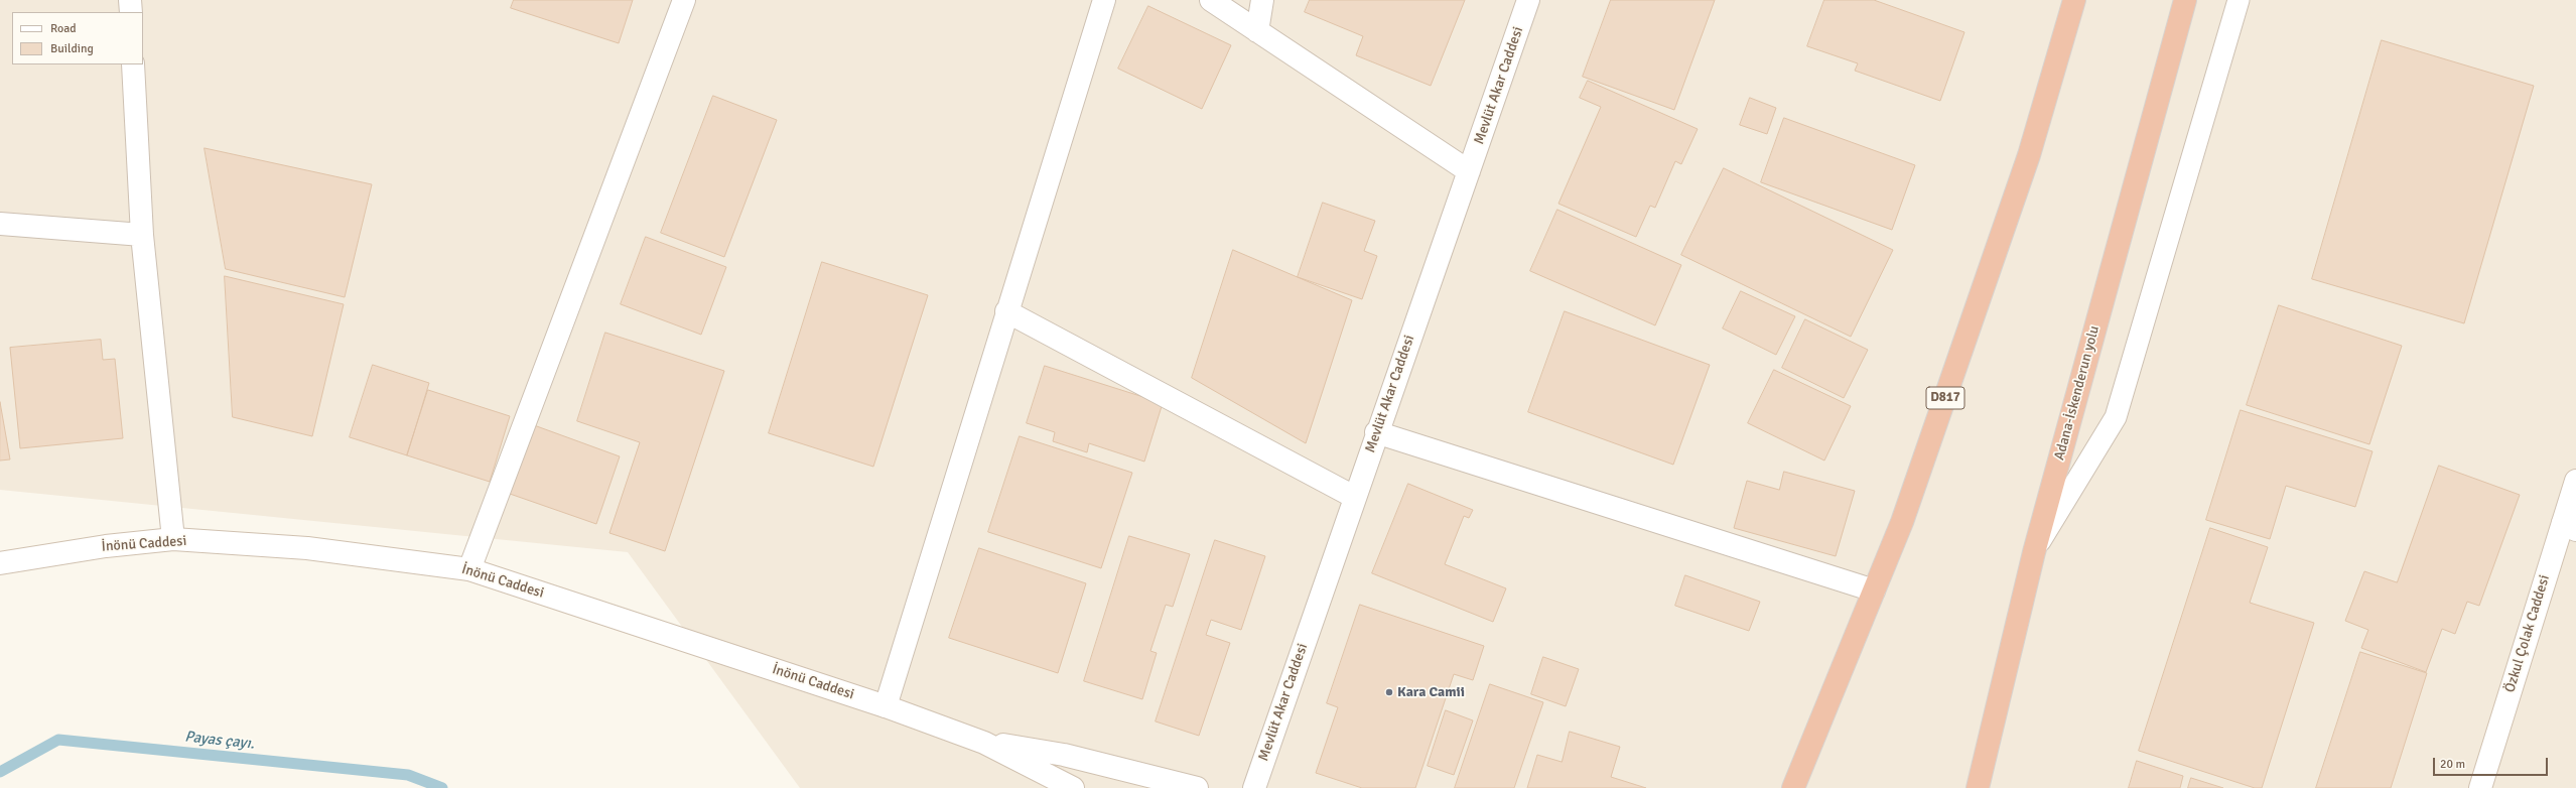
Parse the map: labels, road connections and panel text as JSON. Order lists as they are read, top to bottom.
{
  "streets": {
    "highway": ["Adana-İskenderun yolu", "D817"],
    "street": ["Mevlüt Akar Caddesi", "İnönü Caddesi", "Özkul Çolak Caddesi"]
  },
  "water": ["Payas çayı."],
  "places": ["Kara Camii"],
  "legend": ["Road", "Building"],
  "scale_bar": "20 m"
}
